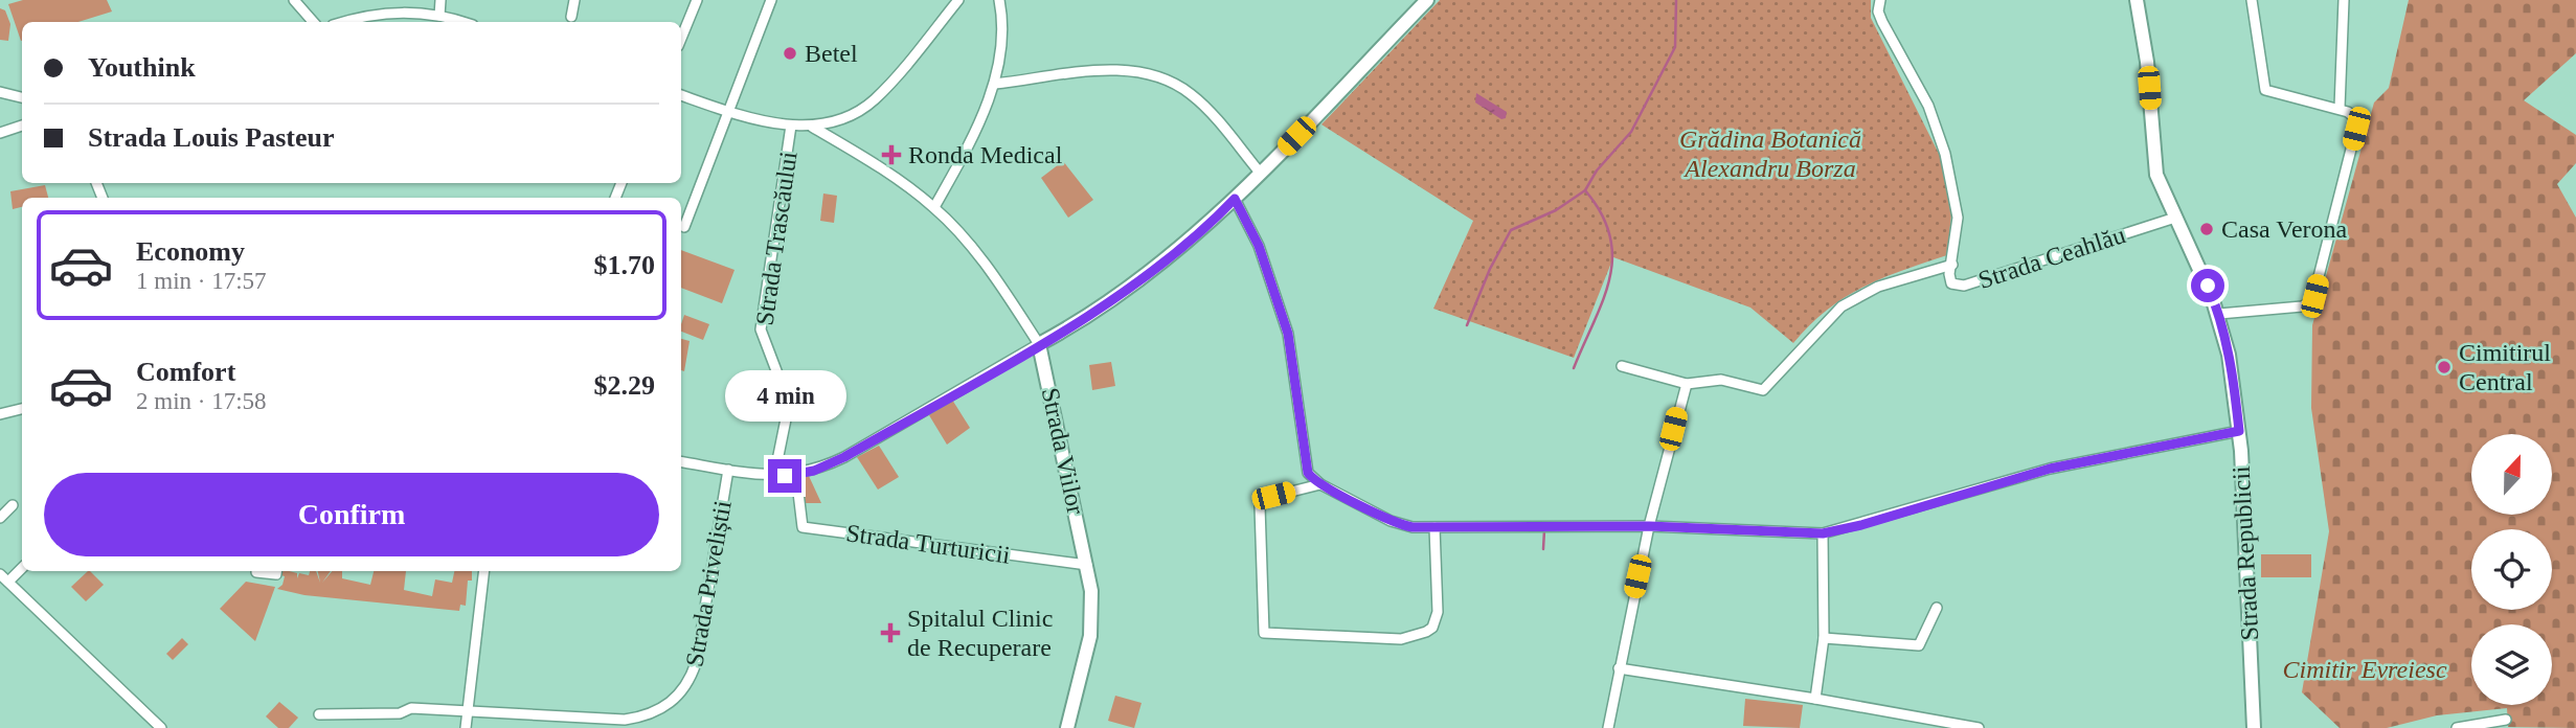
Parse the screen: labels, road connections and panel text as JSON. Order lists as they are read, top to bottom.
{
  "streets": {
    "street": [
      "Strada Trascăului",
      "Strada Ceahlău",
      "Strada Viilor",
      "Strada Turturicii",
      "Strada Republicii",
      "Strada Priveliștii"
    ]
  },
  "crossings": [
    ["Strada Ceahlău", "Strada Republicii"],
    ["Strada Viilor", "Strada Turturicii"]
  ],
  "parks": ["Grădina Botanică Alexandru Borza", "Cimitir Evreiesc"],
  "places": {
    "other": ["Betel", "Casa Verona", "Cimitirul Central"],
    "health": ["Ronda Medical", "Spitalul Clinic de Recuperare"]
  },
  "north": "top",
  "page": {
    "banner": ["Youthink", "Strada Louis Pasteur"],
    "list": [
      {
        "name": "Economy",
        "note": "1 min · 17:57",
        "value": "$1.70"
      },
      {
        "name": "Comfort",
        "note": "2 min · 17:58",
        "value": "$2.29"
      }
    ],
    "bubble": "4 min",
    "buttons": "Confirm"
  }
}
